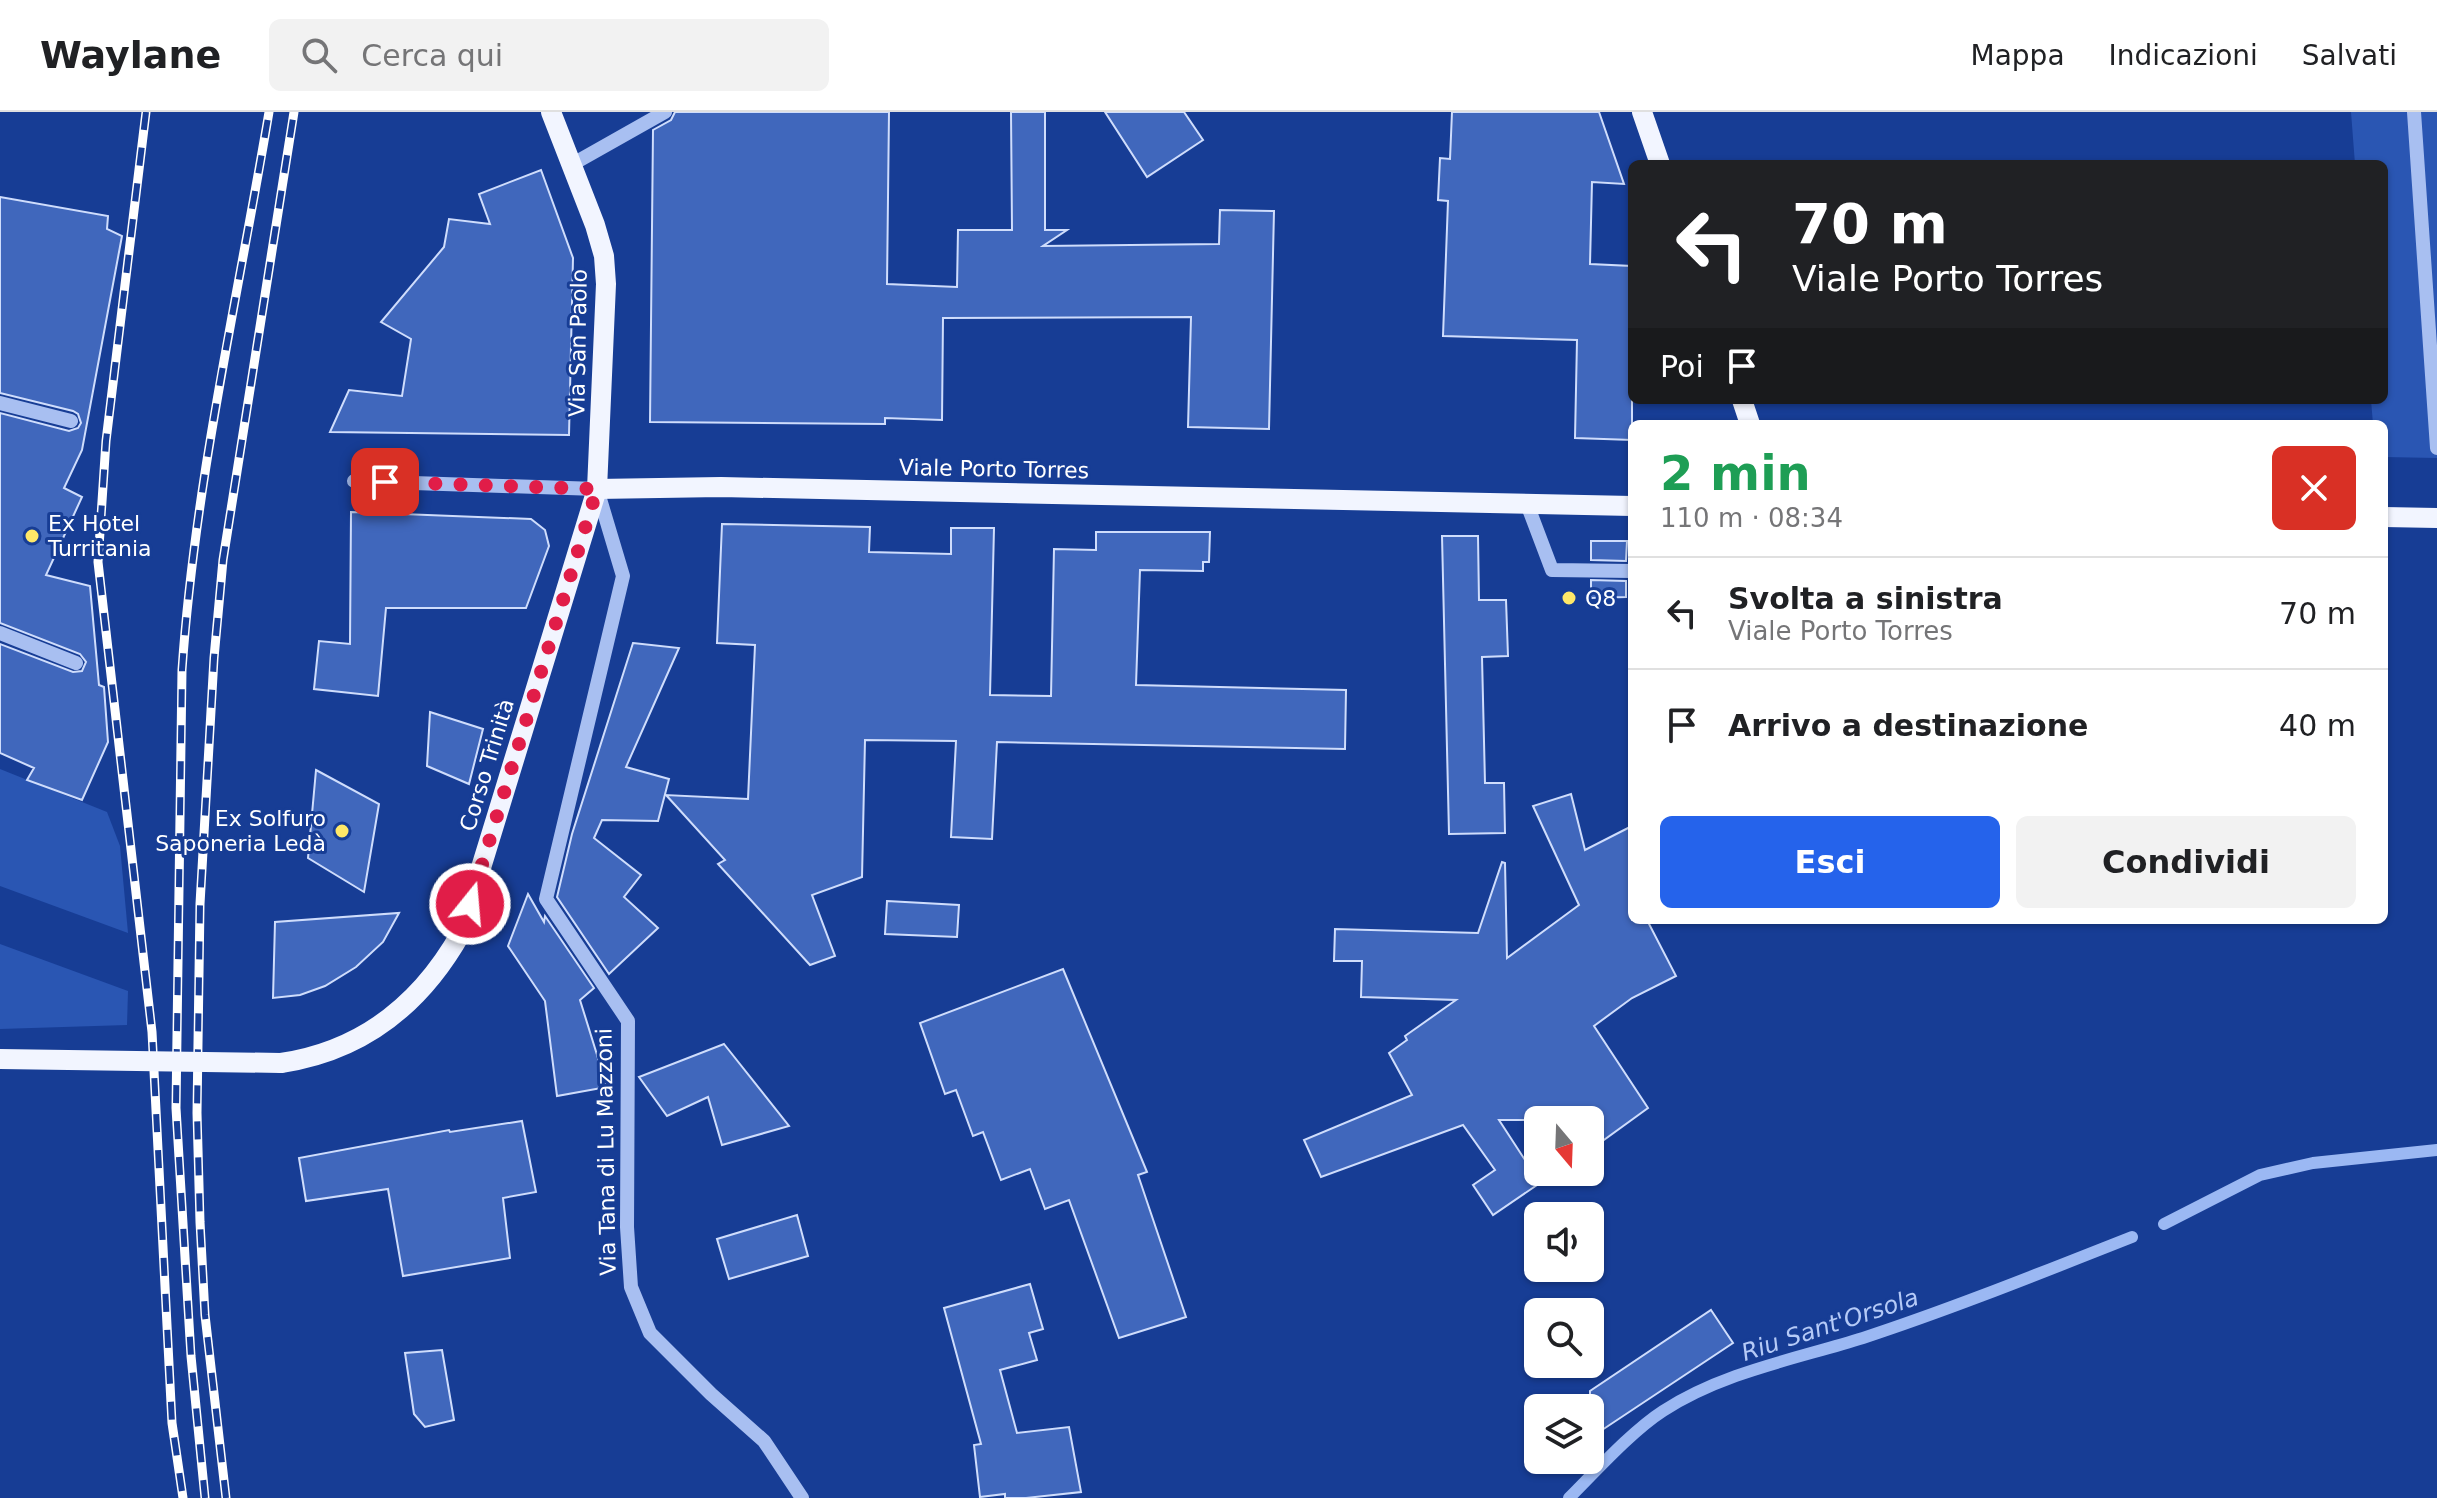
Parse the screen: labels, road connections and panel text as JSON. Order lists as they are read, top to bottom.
{
  "streets": {
    "main road": ["Via San Paolo", "Viale Porto Torres", "Corso Trinità"],
    "street": ["Via Tana di Lu Mazzoni"]
  },
  "crossings": [
    ["Via San Paolo", "Viale Porto Torres"],
    ["Via San Paolo", "Corso Trinità"],
    ["Via San Paolo", "Via Tana di Lu Mazzoni"],
    ["Viale Porto Torres", "Corso Trinità"],
    ["Viale Porto Torres", "Via Tana di Lu Mazzoni"],
    ["Corso Trinità", "Via Tana di Lu Mazzoni"]
  ],
  "water": ["Riu Sant'Orsola"],
  "places": ["Ex Hotel Turritania", "Q8", "Ex Solfuro Saponeria Ledà"],
  "north": "bottom",
  "page": {
    "header": "Waylane",
    "search": "Cerca qui",
    "nav": ["Mappa", "Indicazioni", "Salvati"],
    "turn": ["70 m", "Viale Porto Torres"],
    "then": "Poi",
    "heading": ["2 min", "110 m · 08:34"],
    "list": [
      {
        "name": "Svolta a sinistra",
        "note": "Viale Porto Torres",
        "value": "70 m"
      },
      {
        "name": "Arrivo a destinazione",
        "value": "40 m"
      }
    ],
    "buttons": ["Esci", "Condividi"]
  }
}
